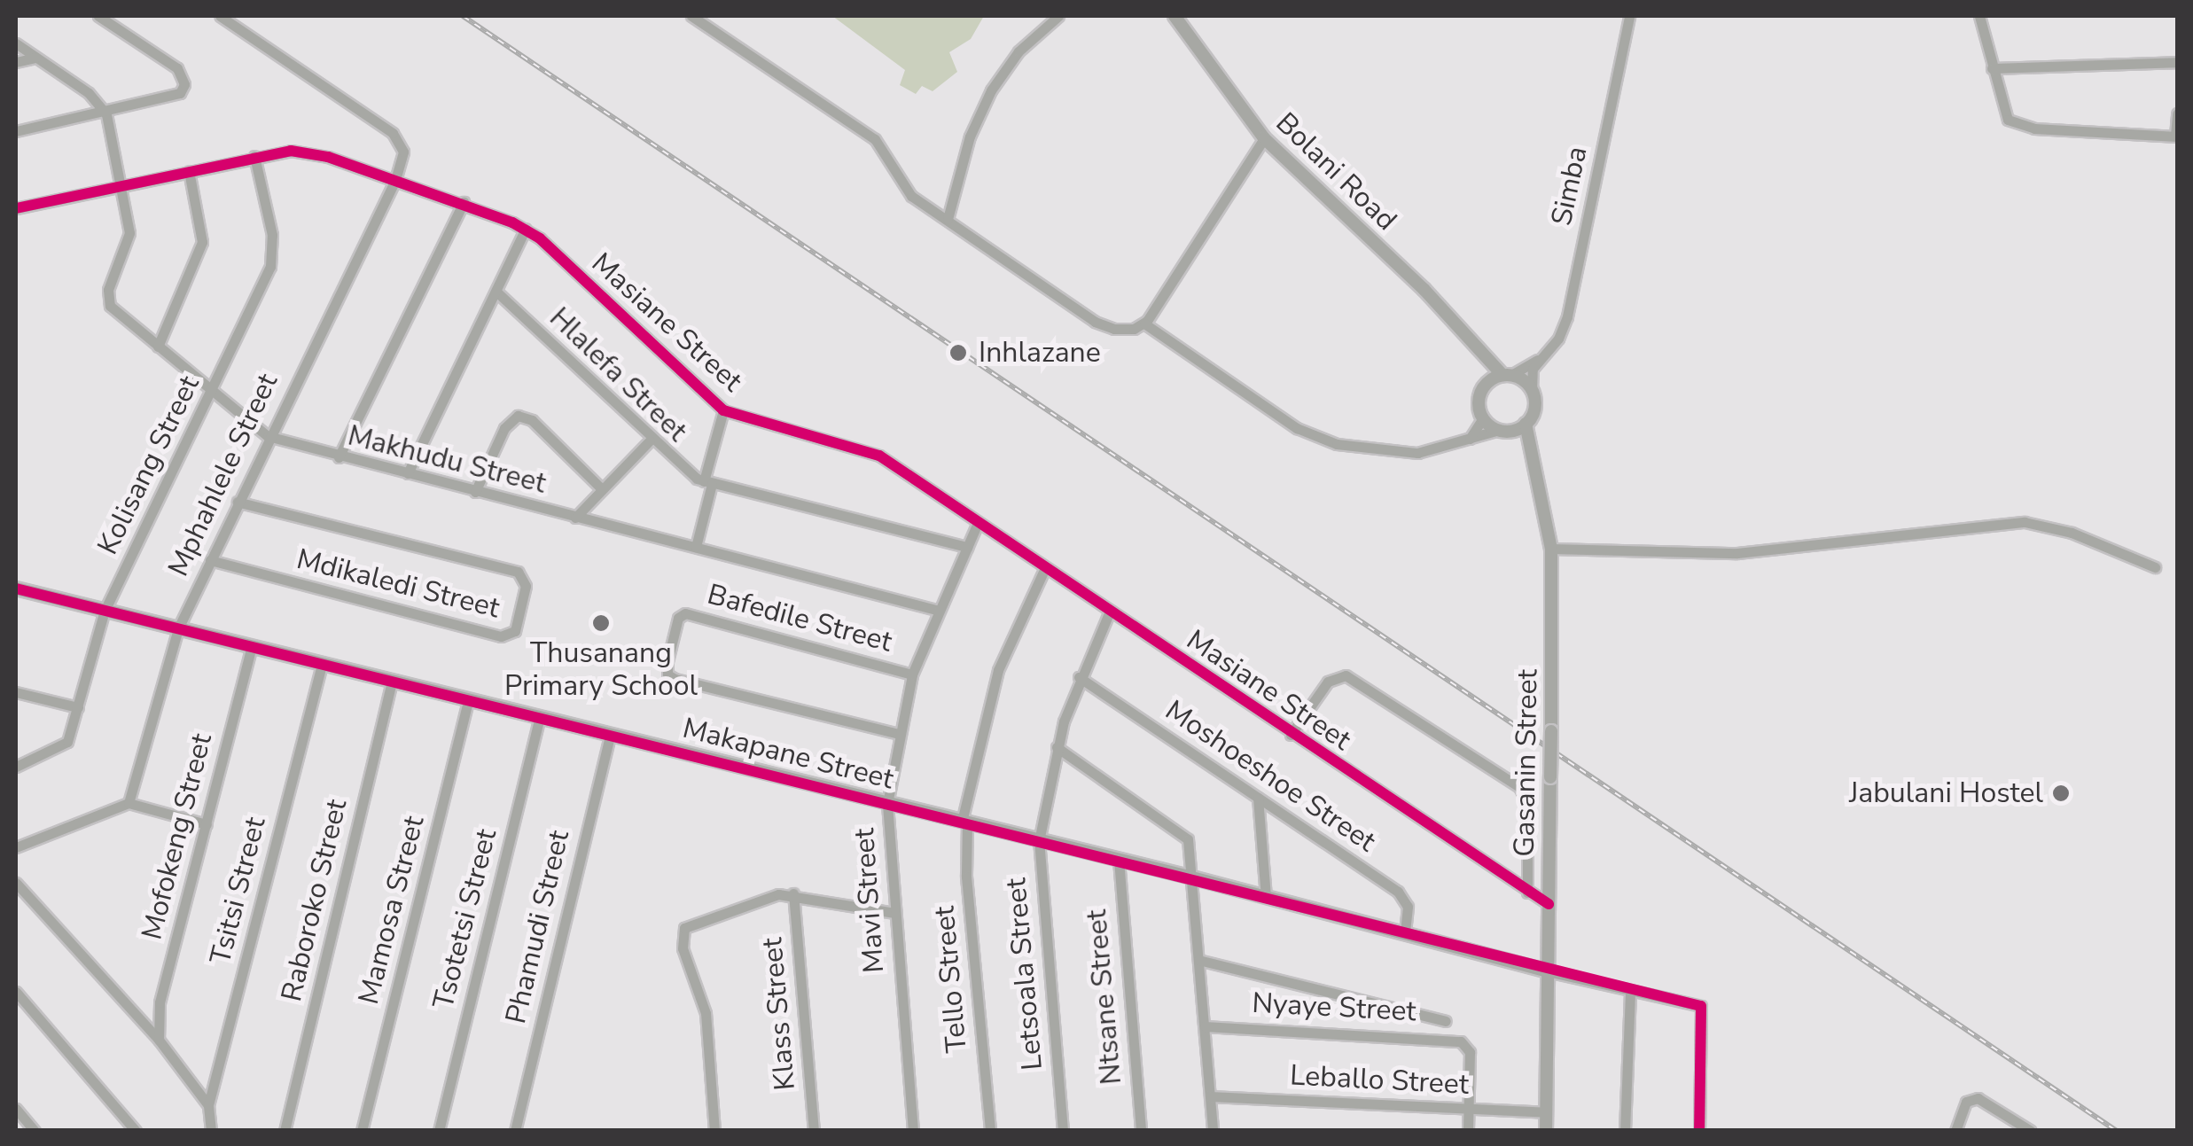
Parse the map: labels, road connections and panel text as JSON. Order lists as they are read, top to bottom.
{
  "streets": {
    "street": [
      "Bolani Road",
      "Simba",
      "Masiane Street",
      "Hlalefa Street",
      "Makhudu Street",
      "Kolisang Street",
      "Mphahlele Street",
      "Mdikaledi Street",
      "Bafedile Street",
      "Makapane Street",
      "Gasanin Street",
      "Moshoeshoe Street",
      "Mofokeng Street",
      "Tsitsi Street",
      "Raboroko Street",
      "Mavi Street",
      "Mamosa Street",
      "Tsotetsi Street",
      "Phamudi Street",
      "Letsoala Street",
      "Tello Street",
      "Ntsane Street",
      "Nyaye Street",
      "Klass Street",
      "Leballo Street"
    ]
  },
  "crossings": [
    ["Bolani Road", "Gasanin Street"],
    ["Masiane Street", "Makhudu Street"],
    ["Masiane Street", "Kolisang Street"],
    ["Masiane Street", "Mphahlele Street"],
    ["Masiane Street", "Gasanin Street"],
    ["Masiane Street", "Mavi Street"],
    ["Masiane Street", "Letsoala Street"],
    ["Masiane Street", "Tello Street"],
    ["Makhudu Street", "Kolisang Street"],
    ["Makhudu Street", "Mphahlele Street"],
    ["Makhudu Street", "Mavi Street"],
    ["Kolisang Street", "Makapane Street"],
    ["Mphahlele Street", "Mdikaledi Street"],
    ["Mphahlele Street", "Makapane Street"],
    ["Bafedile Street", "Mavi Street"],
    ["Makapane Street", "Gasanin Street"],
    ["Makapane Street", "Moshoeshoe Street"],
    ["Makapane Street", "Mofokeng Street"],
    ["Makapane Street", "Tsitsi Street"],
    ["Makapane Street", "Raboroko Street"],
    ["Makapane Street", "Mavi Street"],
    ["Makapane Street", "Mamosa Street"],
    ["Makapane Street", "Tsotetsi Street"],
    ["Makapane Street", "Phamudi Street"],
    ["Makapane Street", "Letsoala Street"],
    ["Makapane Street", "Tello Street"],
    ["Makapane Street", "Ntsane Street"],
    ["Gasanin Street", "Leballo Street"],
    ["Moshoeshoe Street", "Letsoala Street"],
    ["Nyaye Street", "Leballo Street"]
  ],
  "places": ["Inhlazane", "Thusanang Primary School", "Jabulani Hostel"]
}
